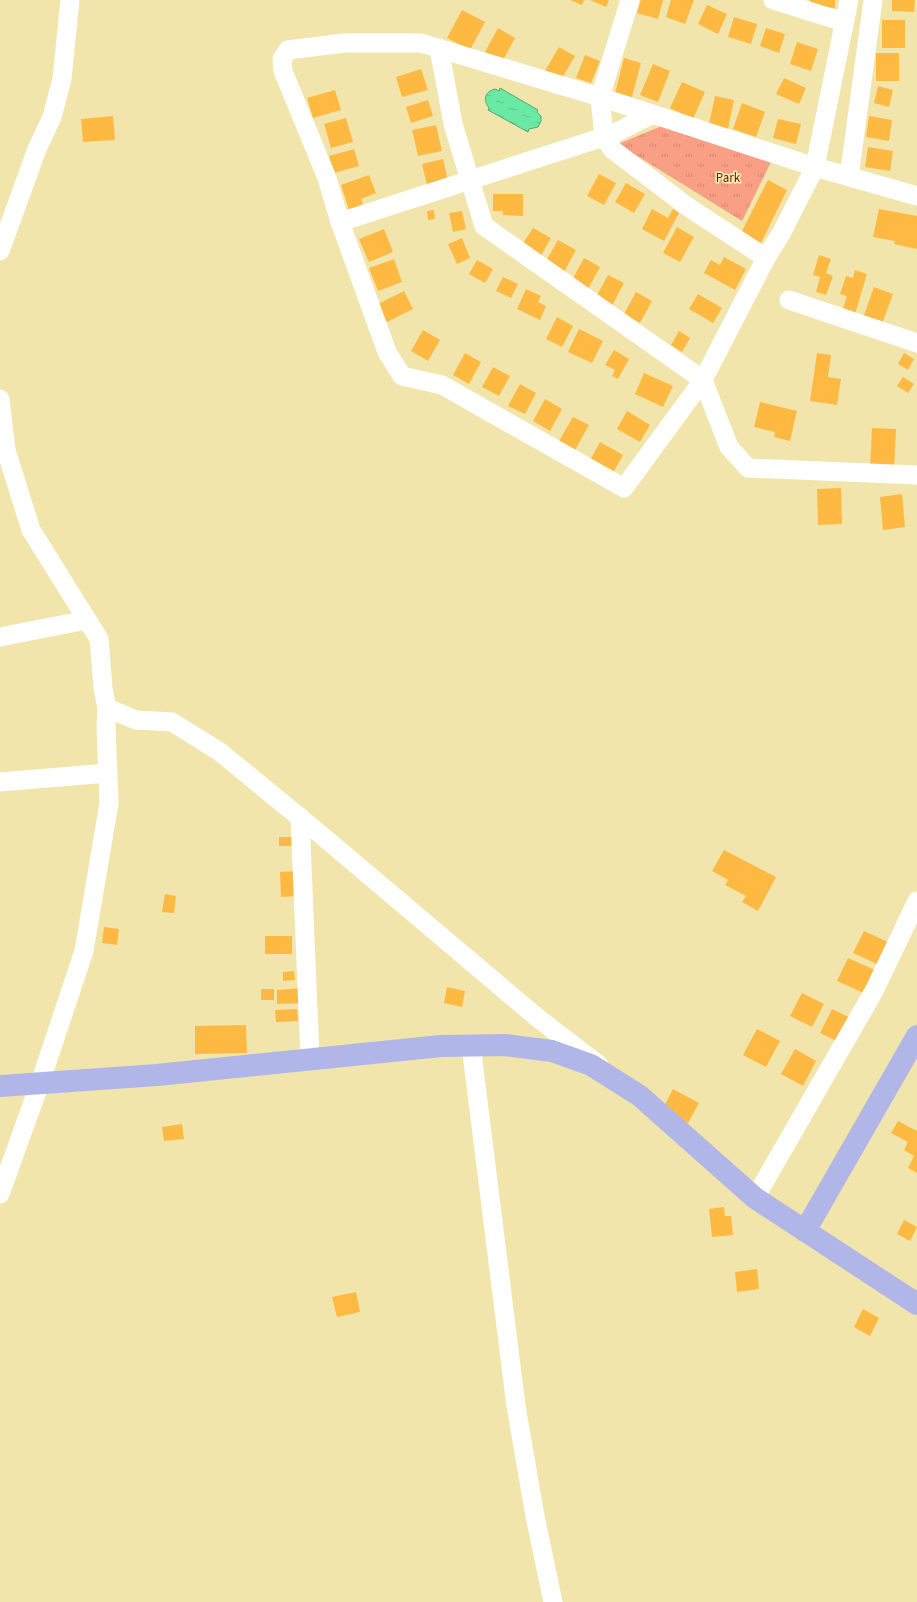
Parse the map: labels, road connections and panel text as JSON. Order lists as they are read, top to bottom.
{
  "parks": ["Park"]
}
